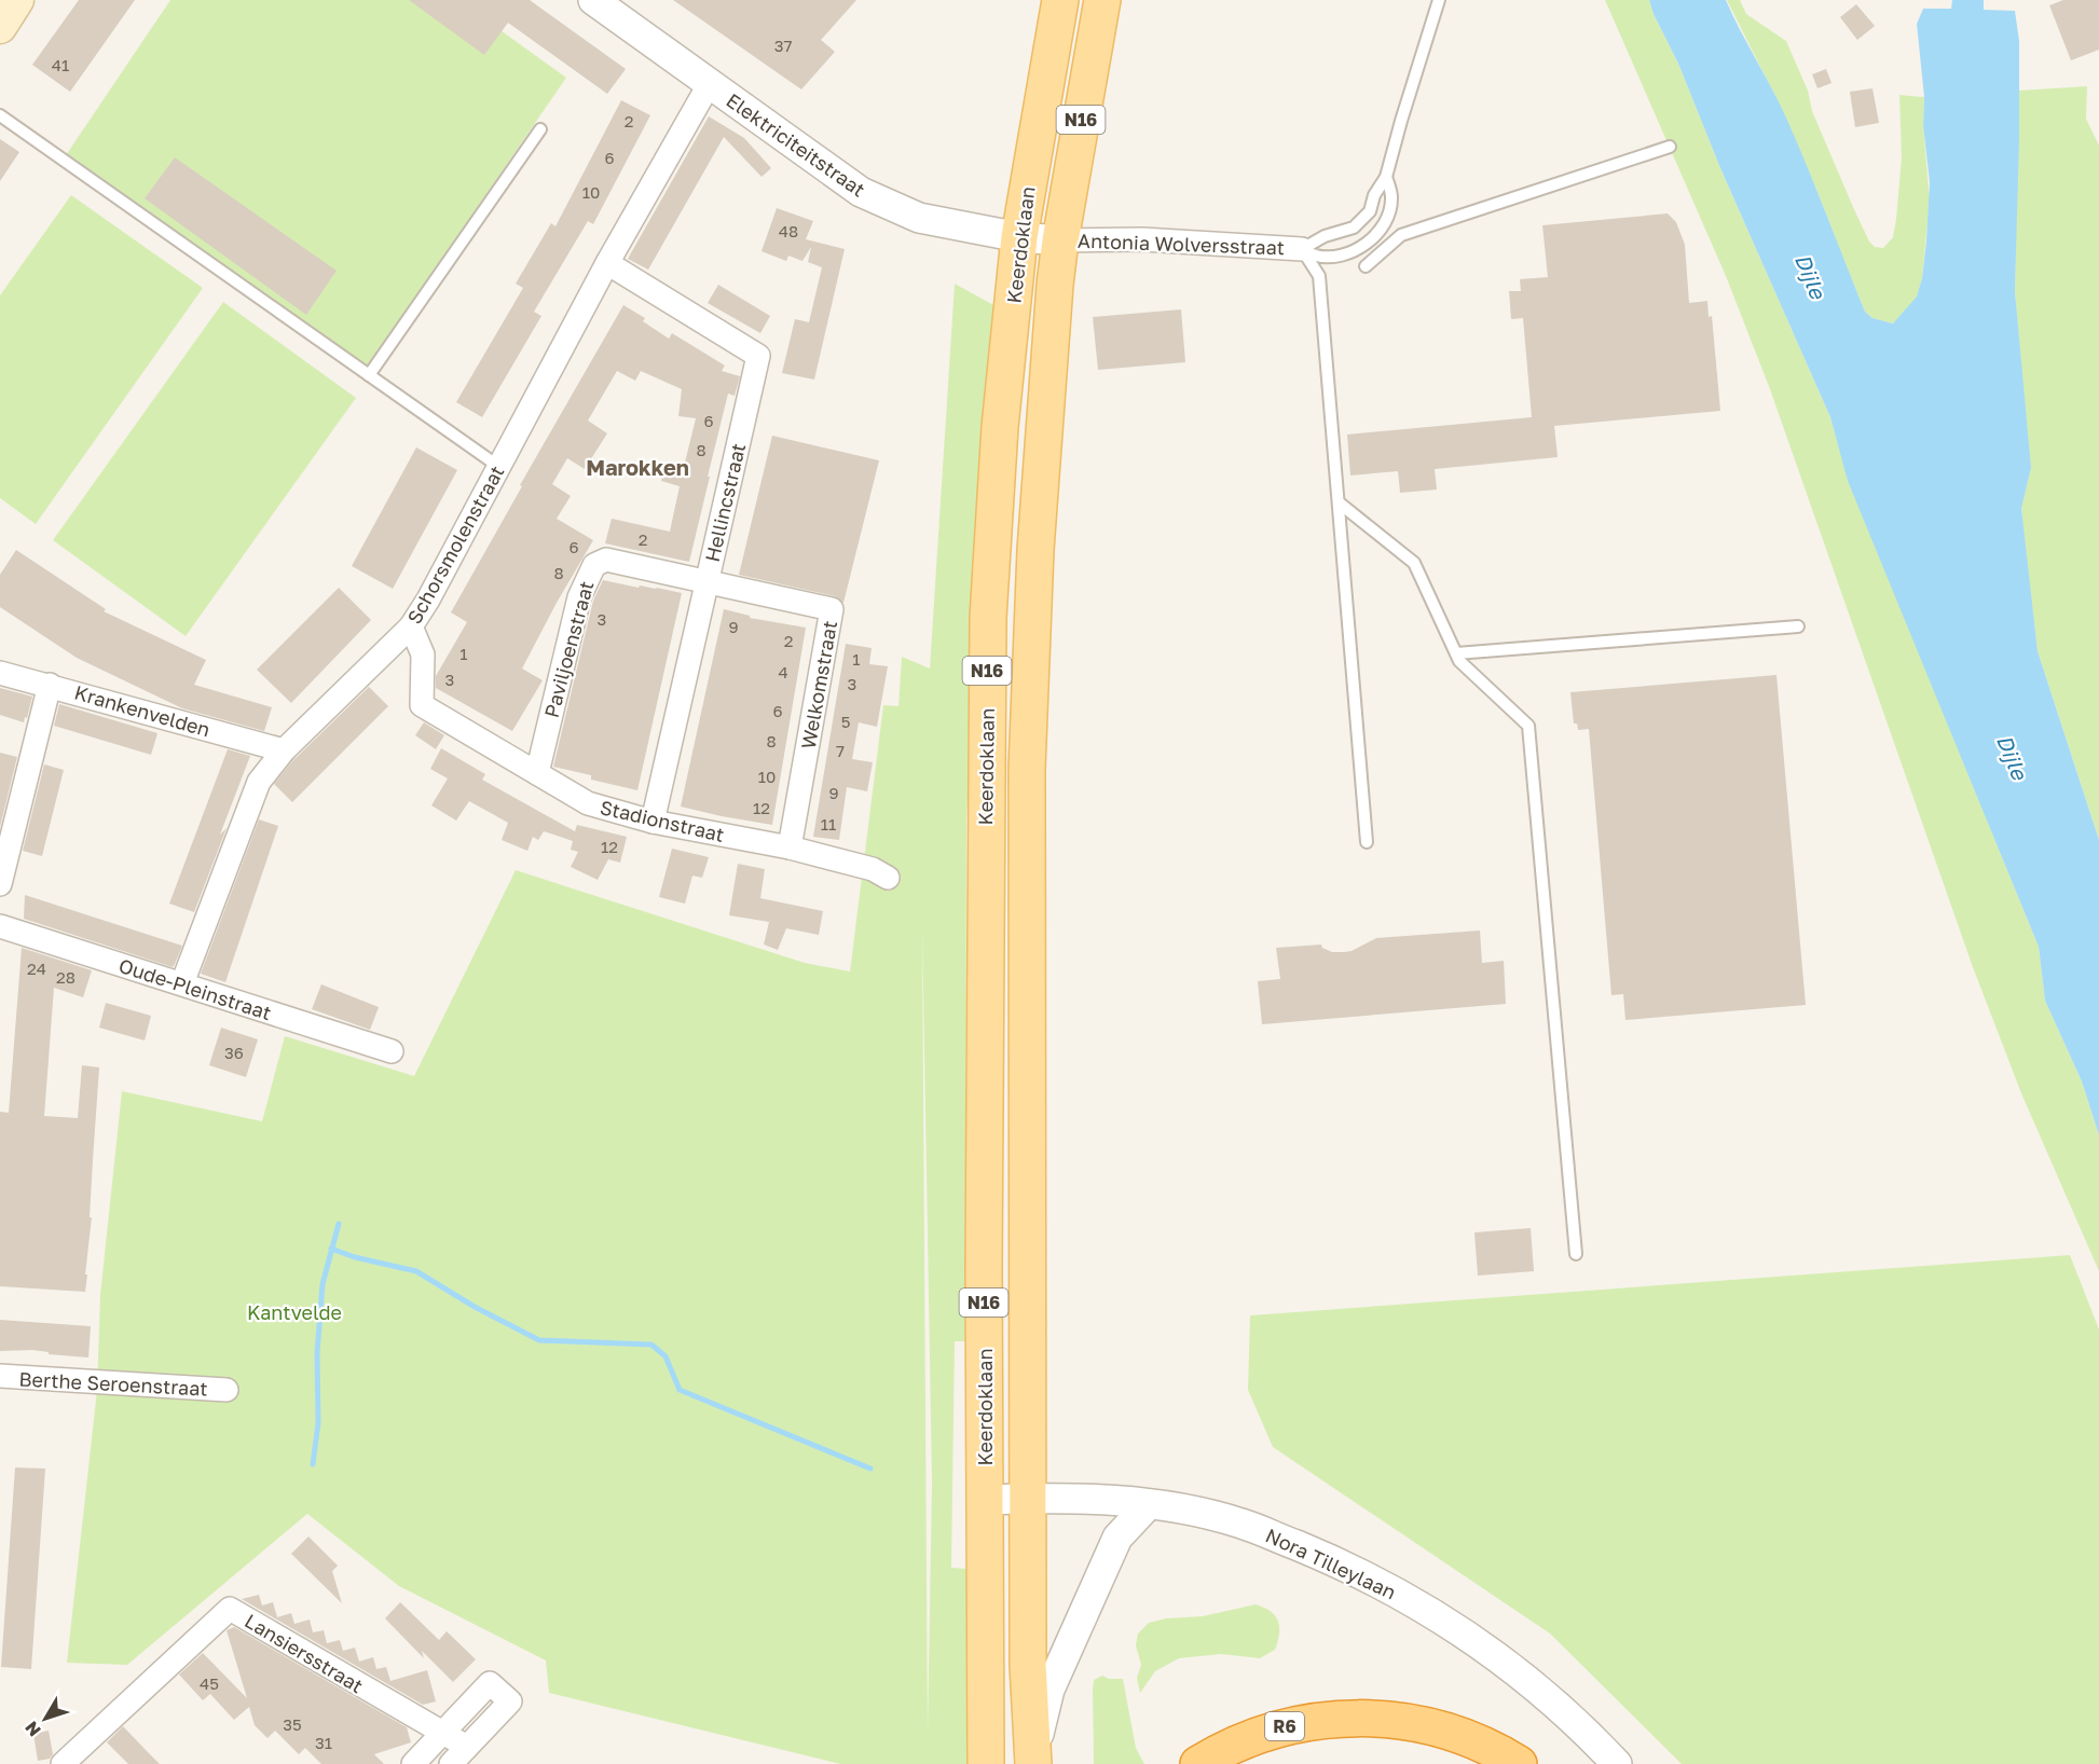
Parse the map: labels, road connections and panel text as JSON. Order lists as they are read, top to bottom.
{
  "streets": {
    "highway": ["R6"],
    "main road": ["N16", "Keerdoklaan"],
    "street": [
      "Elektriciteitstraat",
      "Antonia Wolversstraat",
      "Hellincstraat",
      "Schorsmolenstraat",
      "Paviljoenstraat",
      "Welkomstraat",
      "Krankenvelden",
      "Stadionstraat",
      "Oude-Pleinstraat",
      "Berthe Seroenstraat",
      "Nora Tilleylaan",
      "Lansiersstraat"
    ]
  },
  "crossings": [
    ["N16", "Keerdoklaan"],
    ["N16", "Nora Tilleylaan"],
    ["Elektriciteitstraat", "Antonia Wolversstraat"],
    ["Elektriciteitstraat", "Keerdoklaan"],
    ["Elektriciteitstraat", "Schorsmolenstraat"],
    ["Antonia Wolversstraat", "Keerdoklaan"],
    ["Keerdoklaan", "Nora Tilleylaan"],
    ["Hellincstraat", "Schorsmolenstraat"],
    ["Hellincstraat", "Paviljoenstraat"],
    ["Hellincstraat", "Welkomstraat"],
    ["Hellincstraat", "Stadionstraat"],
    ["Schorsmolenstraat", "Krankenvelden"],
    ["Schorsmolenstraat", "Stadionstraat"],
    ["Schorsmolenstraat", "Oude-Pleinstraat"],
    ["Paviljoenstraat", "Welkomstraat"],
    ["Paviljoenstraat", "Stadionstraat"],
    ["Welkomstraat", "Stadionstraat"]
  ],
  "districts": ["Marokken"],
  "water": ["Dijle"],
  "parks": ["Kantvelde"],
  "house_numbers": [
    "37",
    "41",
    "2",
    "6",
    "10",
    "48",
    "6",
    "8",
    "2",
    "6",
    "8",
    "3",
    "9",
    "2",
    "1",
    "1",
    "4",
    "3",
    "3",
    "6",
    "5",
    "8",
    "7",
    "10",
    "9",
    "12",
    "11",
    "12",
    "24",
    "28",
    "36",
    "45",
    "35",
    "31"
  ],
  "north": "bottom left"
}
